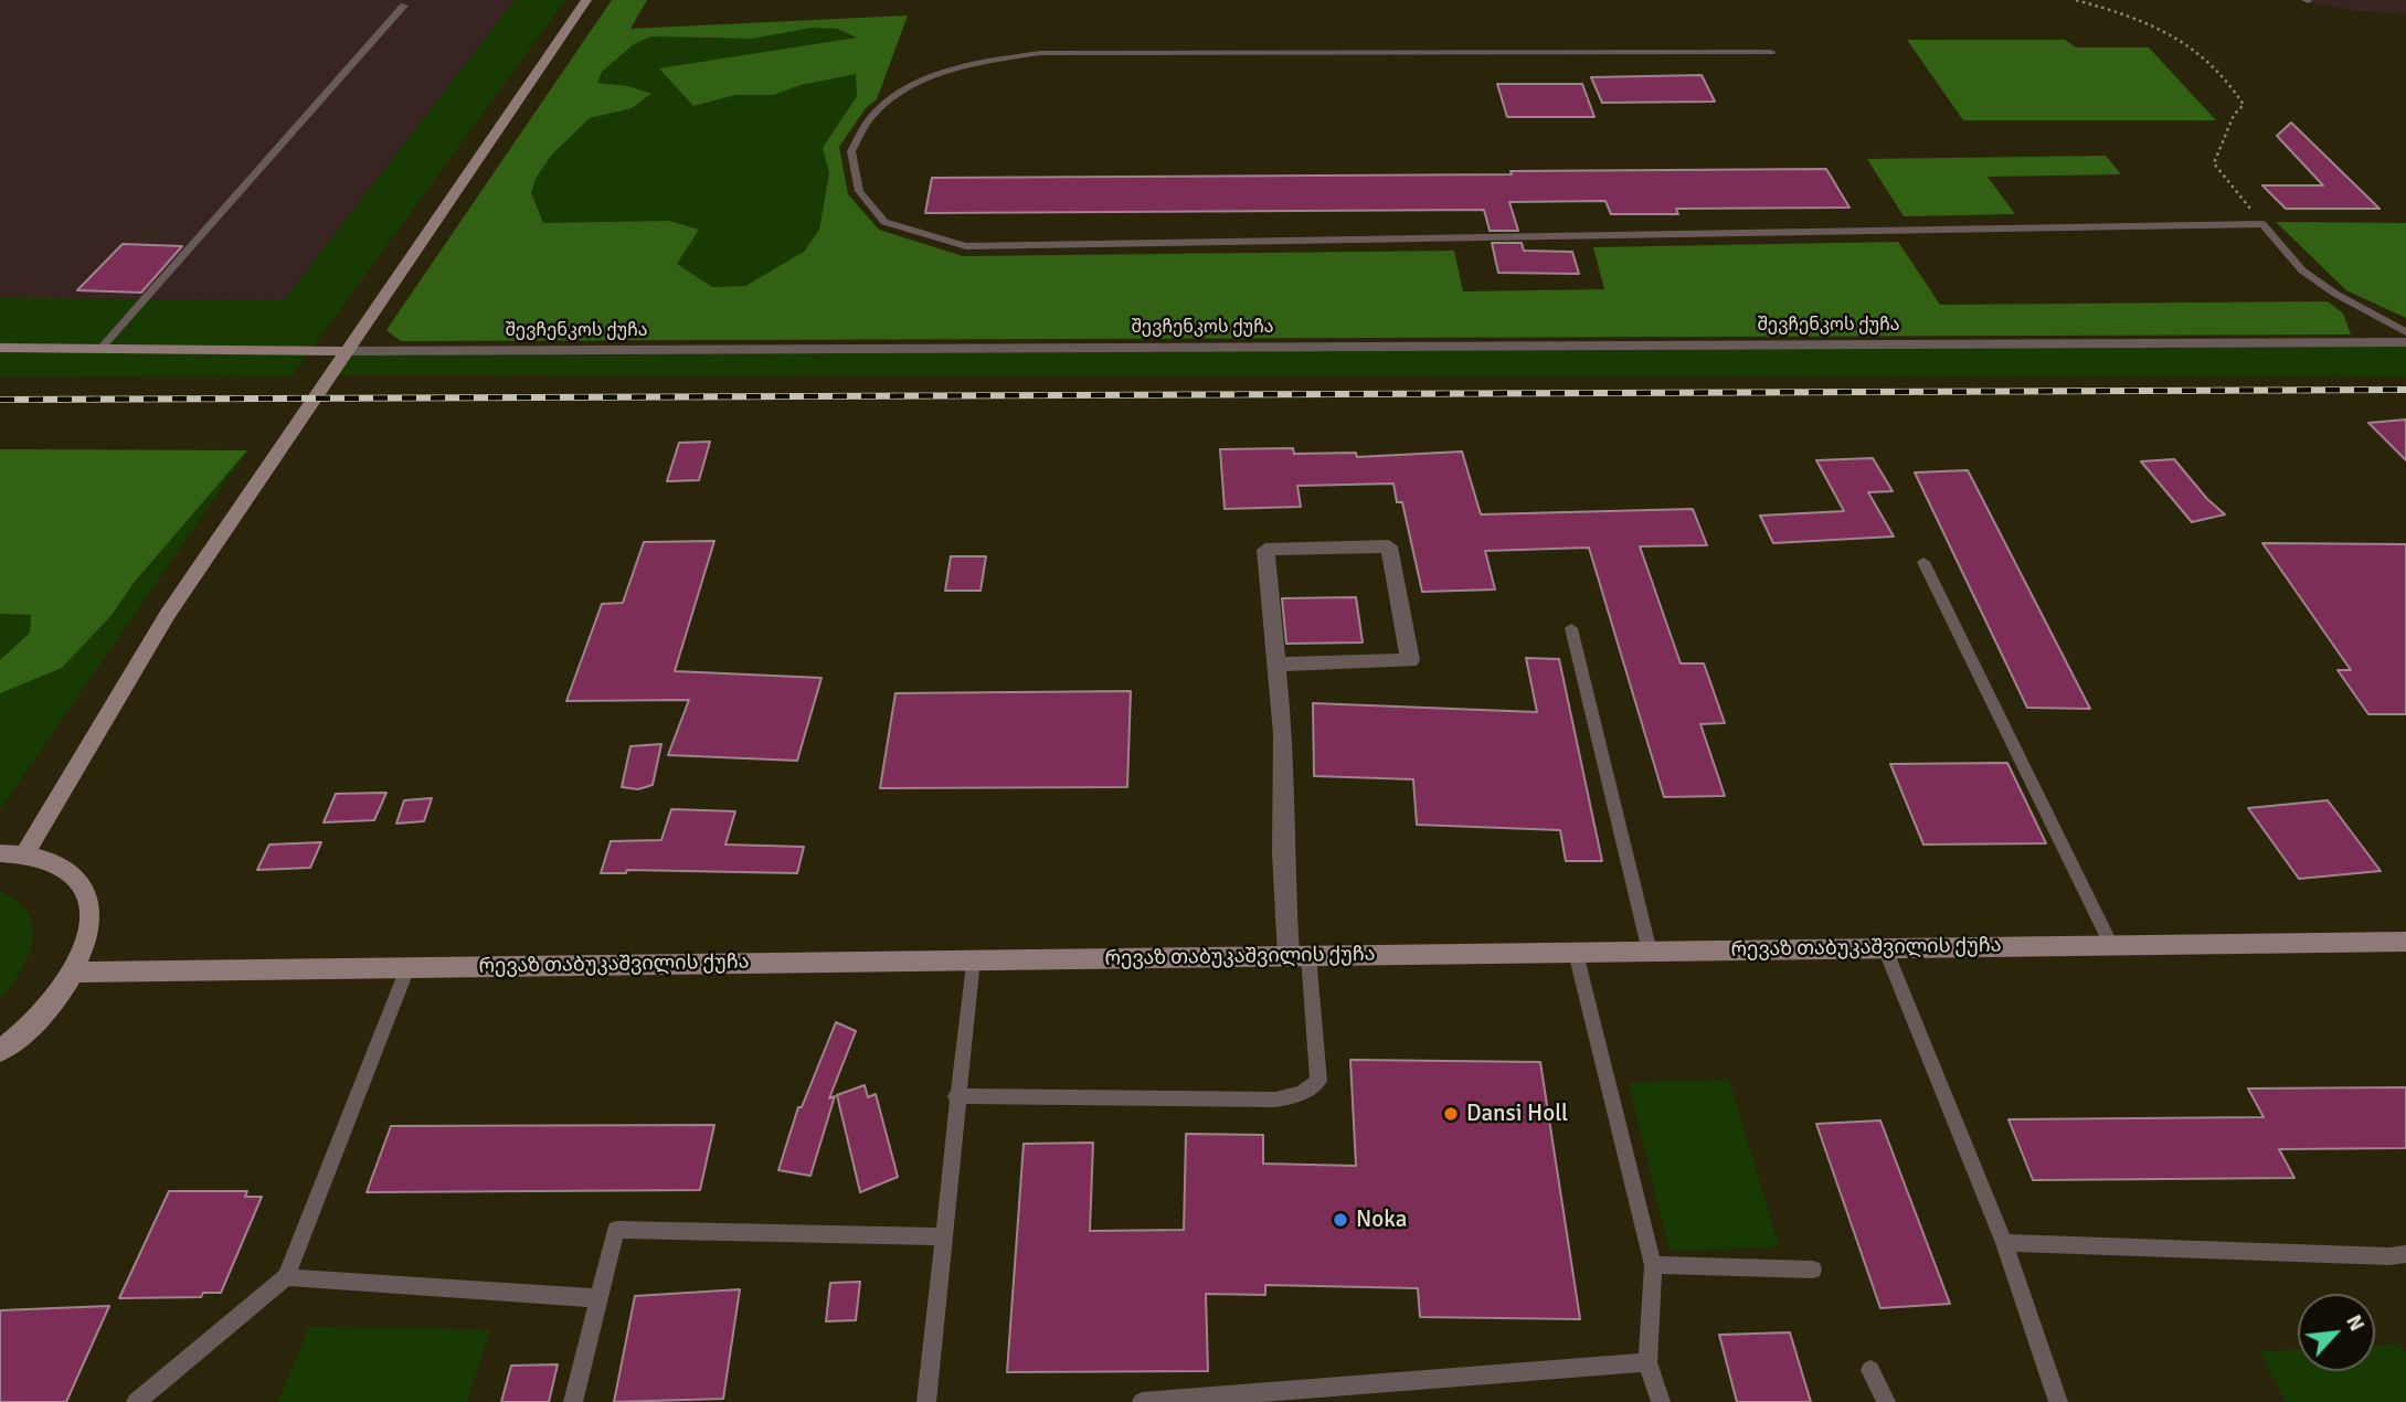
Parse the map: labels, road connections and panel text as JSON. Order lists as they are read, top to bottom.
{
  "streets": {
    "main road": ["შევჩენკოს ქუჩა", "რევაზ თაბუკაშვილის ქუჩა"]
  },
  "places": ["Dansi Holl", "Noka"],
  "north": "top right"
}
